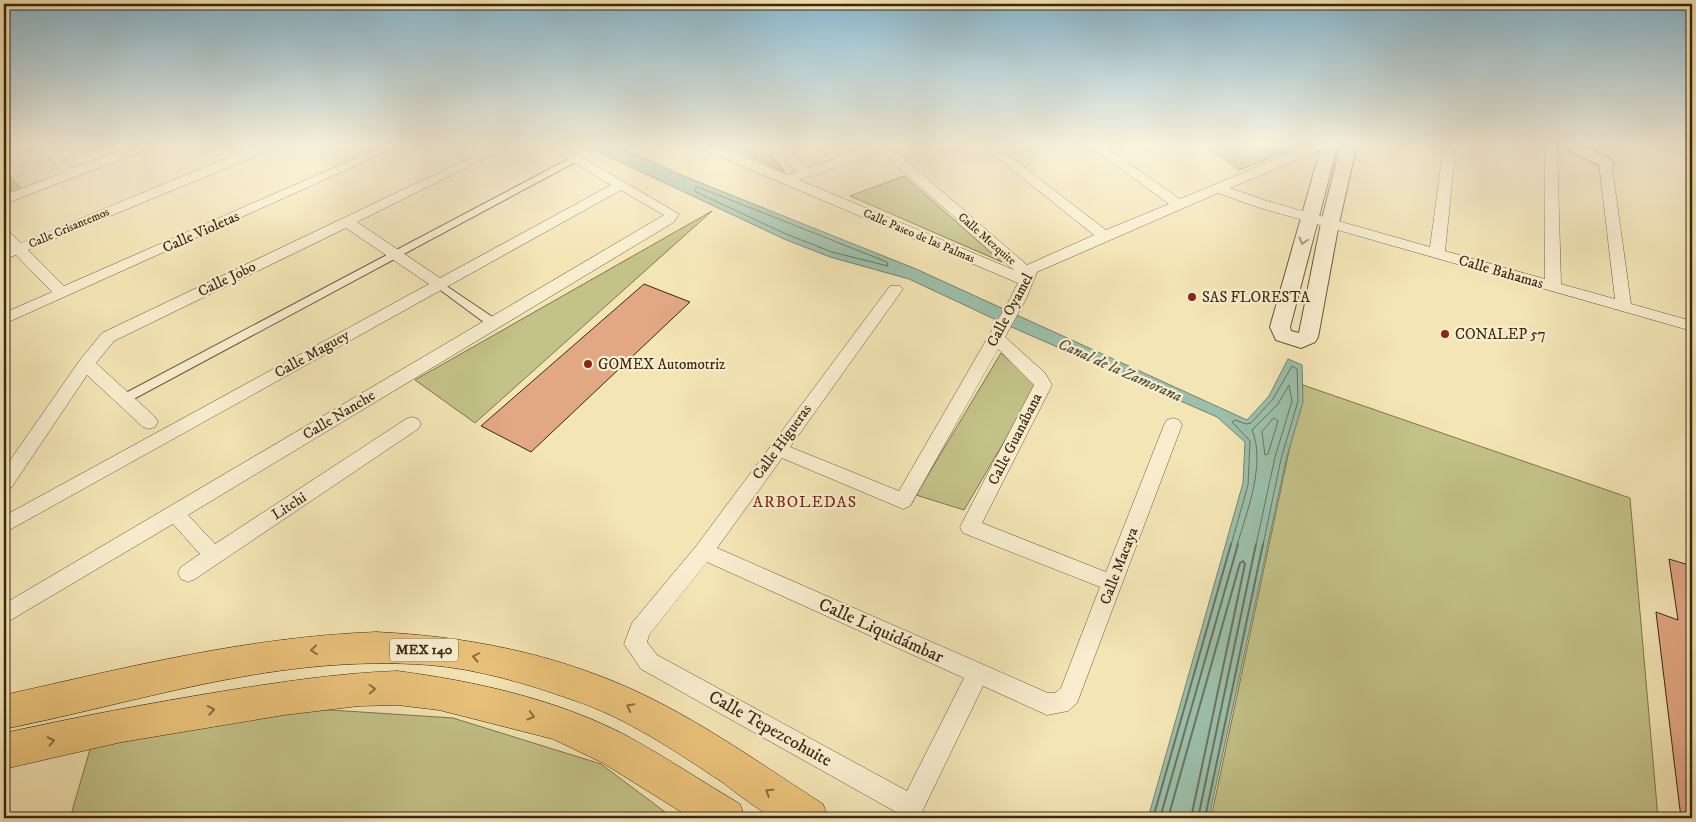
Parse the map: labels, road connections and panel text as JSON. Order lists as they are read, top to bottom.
{
  "streets": {
    "main road": ["MEX 140"],
    "street": [
      "Calle Crisantemos",
      "Calle Violetas",
      "Calle Paseo de las Palmas",
      "Calle Mezquite",
      "Calle Bahamas",
      "Calle Jobo",
      "Calle Oyamel",
      "Calle Maguey",
      "Calle Nanche",
      "Calle Guanábana",
      "Calle Higueras",
      "Litchi",
      "Calle Macaya",
      "Calle Liquidámbar",
      "Calle Tepezcohuite"
    ]
  },
  "crossings": [
    ["Calle Paseo de las Palmas", "Calle Mezquite"],
    ["Calle Paseo de las Palmas", "Calle Oyamel"],
    ["Calle Mezquite", "Calle Oyamel"],
    ["Calle Oyamel", "Calle Guanábana"],
    ["Calle Oyamel", "Calle Higueras"],
    ["Calle Maguey", "Calle Nanche"],
    ["Calle Guanábana", "Calle Macaya"],
    ["Calle Higueras", "Calle Liquidámbar"],
    ["Calle Higueras", "Calle Tepezcohuite"],
    ["Calle Macaya", "Calle Liquidámbar"]
  ],
  "districts": ["ARBOLEDAS"],
  "water": ["Canal de la Zamorana"],
  "places": ["SAS FLORESTA", "CONALEP 57", "GOMEX Automotriz"]
}
